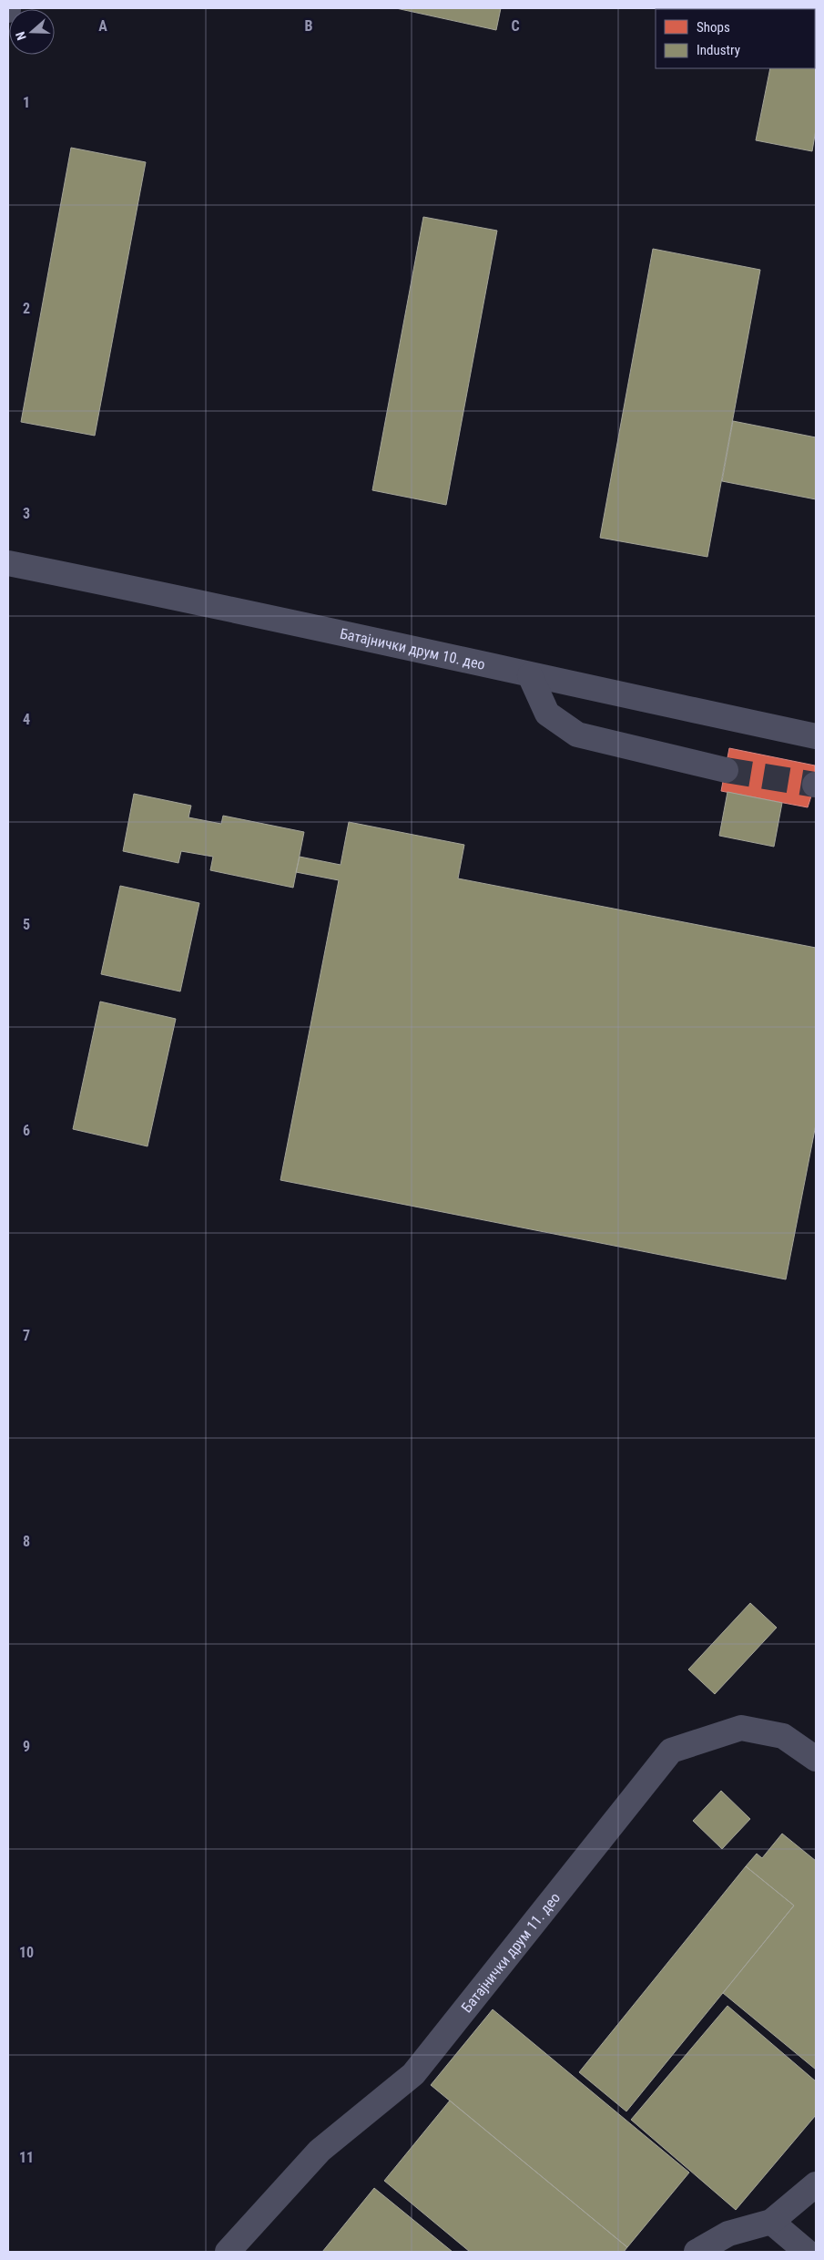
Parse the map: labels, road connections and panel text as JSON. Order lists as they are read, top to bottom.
{
  "streets": {
    "street": ["Батајнички друм 10. део", "Батајнички друм 11. део"]
  },
  "legend": ["Shops", "Industry"],
  "north": "left",
  "grid": {
    "columns": ["A", "B", "C"],
    "rows": [
      "1",
      "2",
      "3",
      "4",
      "5",
      "6",
      "7",
      "8",
      "9",
      "10",
      "11"
    ]
  }
}
